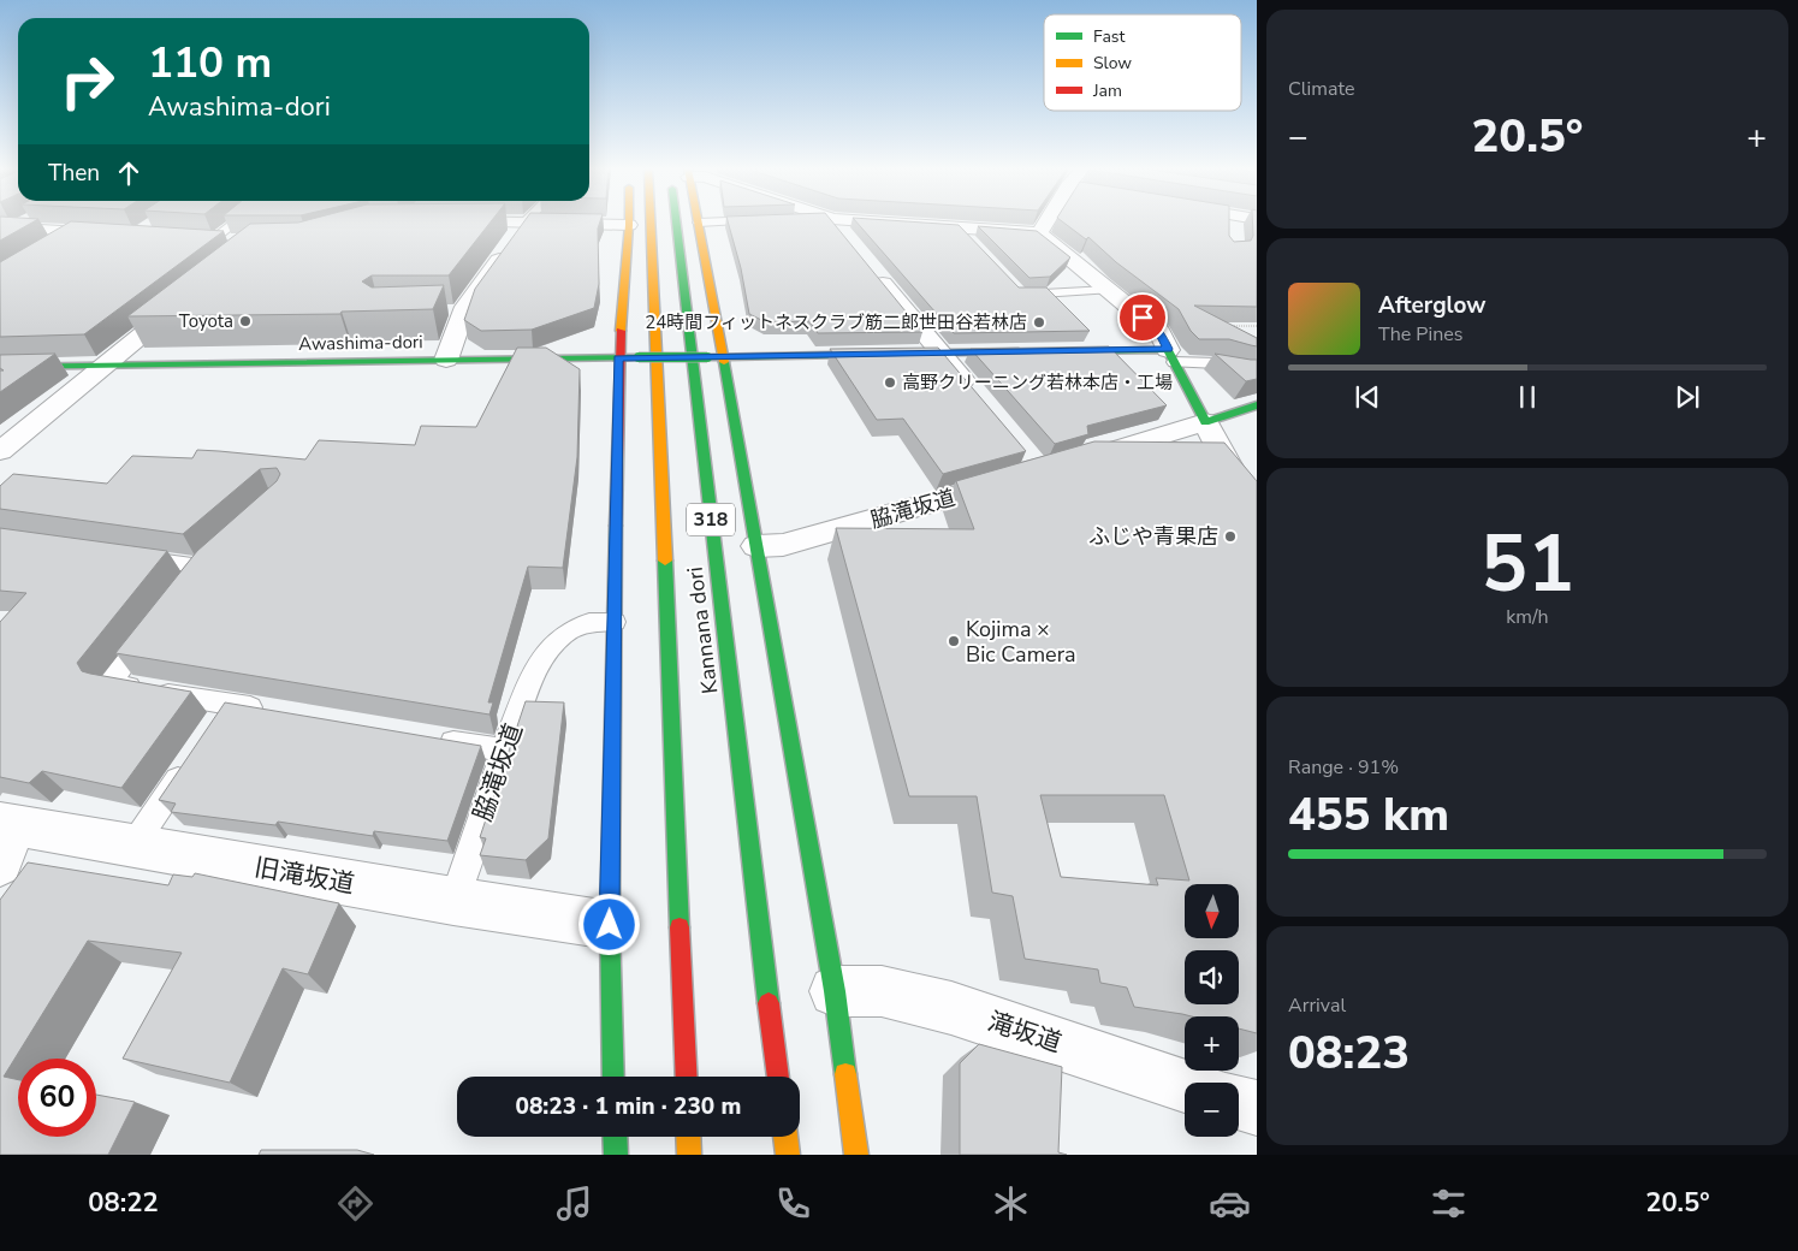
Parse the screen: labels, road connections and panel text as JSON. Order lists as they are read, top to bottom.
{
  "streets": {
    "main road": ["Awashima-dori", "318", "Kannana dori"],
    "street": ["脇滝坂道", "旧滝坂道", "滝坂道"]
  },
  "crossings": [
    ["脇滝坂道", "旧滝坂道"]
  ],
  "places": [
    "Toyota",
    "24時間フィットネスクラブ筋二郎世田谷若林店",
    "高野クリーニング若林本店・工場",
    "ふじや青果店",
    "Kojima × Bic Camera"
  ],
  "legend": ["Fast", "Slow", "Jam"],
  "north": "bottom",
  "page": {
    "tile": [
      "Climate",
      ["51", "km/h"],
      ["Range · 91%", "455 km"],
      ["Arrival", "08:23"]
    ],
    "turn": ["110 m", "Awashima-dori"],
    "heat": ["−", "20.5°", "+"],
    "then": "Then",
    "song": ["Afterglow", "The Pines"],
    "map_buttons": ["+", "−"],
    "limit": "60",
    "trip": "08:23 · 1 min · 230 m",
    "tabs": ["08:22", "20.5°"]
  }
}
